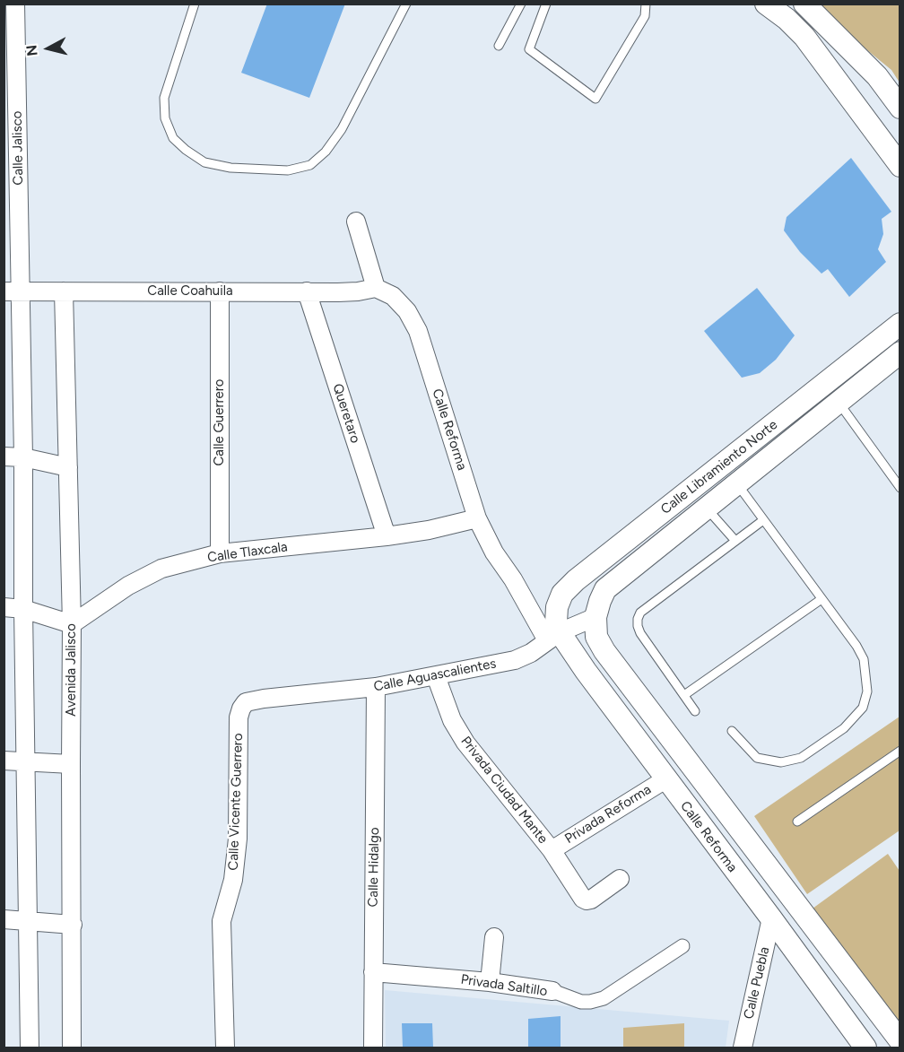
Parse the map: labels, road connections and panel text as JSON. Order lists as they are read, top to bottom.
{
  "streets": {
    "street": [
      "Calle Jalisco",
      "Calle Coahuila",
      "Queretaro",
      "Calle Guerrero",
      "Calle Reforma",
      "Calle Libramiento Norte",
      "Calle Tlaxcala",
      "Avenida Jalisco",
      "Calle Aguascalientes",
      "Privada Ciudad Mante",
      "Calle Vicente Guerrero",
      "Privada Reforma",
      "Calle Hidalgo",
      "Calle Puebla",
      "Privada Saltillo"
    ]
  },
  "crossings": [
    ["Calle Jalisco", "Calle Coahuila"],
    ["Calle Coahuila", "Queretaro"],
    ["Calle Coahuila", "Calle Guerrero"],
    ["Calle Coahuila", "Calle Reforma"],
    ["Calle Coahuila", "Avenida Jalisco"],
    ["Queretaro", "Calle Tlaxcala"],
    ["Calle Guerrero", "Calle Tlaxcala"],
    ["Calle Reforma", "Calle Libramiento Norte"],
    ["Calle Reforma", "Calle Tlaxcala"],
    ["Calle Reforma", "Calle Aguascalientes"],
    ["Calle Reforma", "Privada Reforma"],
    ["Calle Reforma", "Calle Puebla"],
    ["Calle Libramiento Norte", "Calle Aguascalientes"],
    ["Calle Tlaxcala", "Avenida Jalisco"],
    ["Calle Aguascalientes", "Privada Ciudad Mante"],
    ["Calle Aguascalientes", "Calle Vicente Guerrero"],
    ["Calle Aguascalientes", "Calle Hidalgo"],
    ["Privada Ciudad Mante", "Privada Reforma"],
    ["Calle Hidalgo", "Privada Saltillo"]
  ],
  "north": "left"
}
